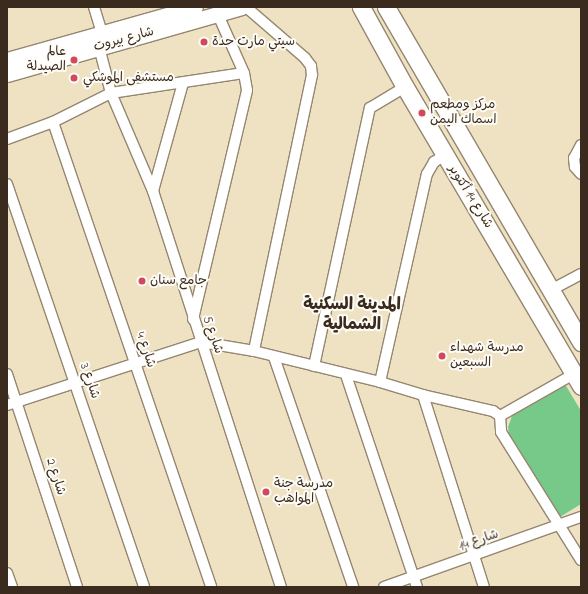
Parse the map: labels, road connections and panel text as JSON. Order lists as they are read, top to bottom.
{
  "streets": {
    "main road": ["شارع بيروت", "شارع 14 أكتوبر"],
    "street": [
      "شارع 5",
      "شارع 4",
      "شارع 3",
      "شارع 2",
      "شارع 14"
    ]
  },
  "crossings": [
    ["شارع بيروت", "شارع 5"]
  ],
  "districts": ["المدينة السكنية الشمالية"],
  "places": [
    "سيتي مارت حدة",
    "عالم الصيدلة",
    "مستشفى الموشكي",
    "مركز ومطعم اسماك اليمن",
    "جامع سنان",
    "مدرسة شهداء السبعين",
    "مدرسة جنة المواهب"
  ]
}
